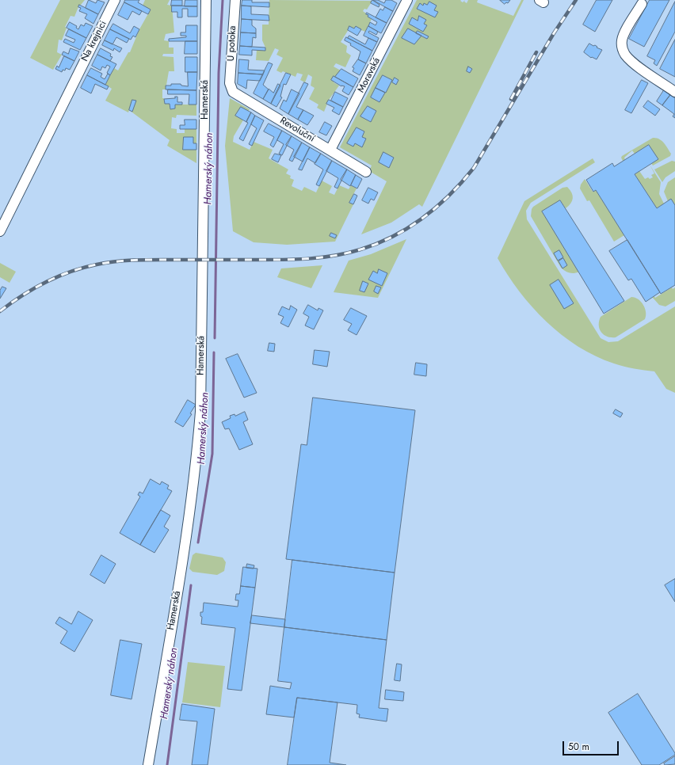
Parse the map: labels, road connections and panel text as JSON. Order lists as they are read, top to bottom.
{
  "streets": {
    "street": [
      "Na krejnici",
      "U potoka",
      "Moravská",
      "Hamerská",
      "Revoluční"
    ]
  },
  "crossings": [
    ["U potoka", "Revoluční"],
    ["Moravská", "Revoluční"]
  ],
  "water": ["Hamerský náhon"],
  "scale_bar": "50 m"
}
